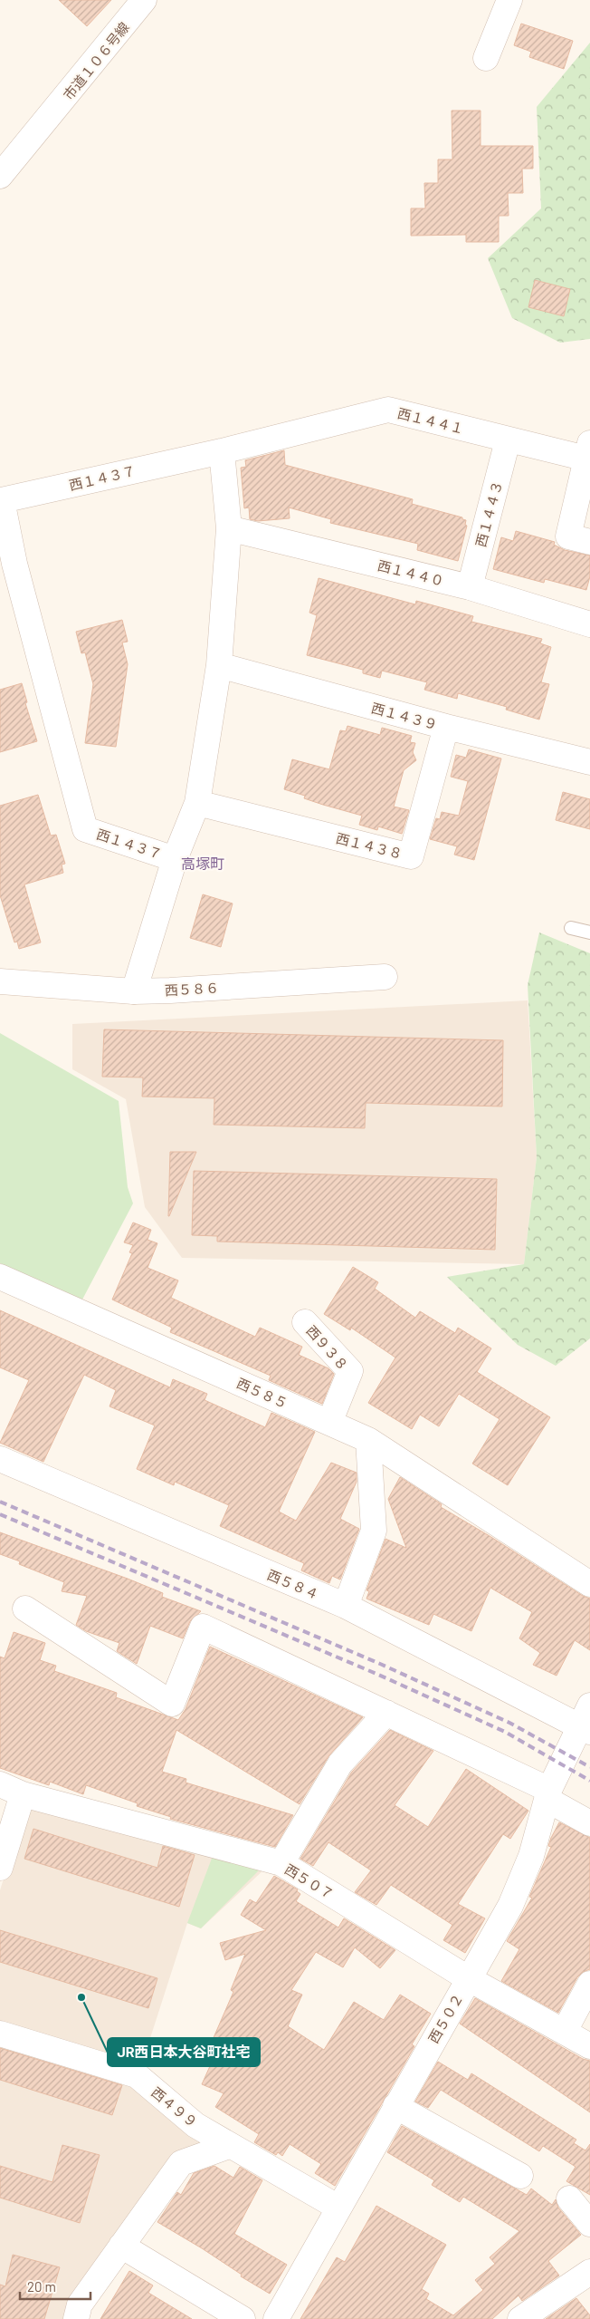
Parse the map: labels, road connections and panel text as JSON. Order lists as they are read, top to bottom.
{
  "streets": {
    "street": [
      "市道１０６号線",
      "西１４４１",
      "西１４３７",
      "西１４４３",
      "西１４４０",
      "西１４３９",
      "西１４３８",
      "西５８６",
      "西９３８",
      "西５８５",
      "西５８４",
      "西５０７",
      "西５０２",
      "西４９９"
    ]
  },
  "crossings": [
    ["西１４４１", "西１４３７"],
    ["西１４４１", "西１４４３"],
    ["西１４３７", "西１４４０"],
    ["西１４３７", "西１４３９"],
    ["西１４３７", "西１４３８"],
    ["西１４３７", "西５８６"],
    ["西１４４３", "西１４４０"],
    ["西１４３９", "西１４３８"],
    ["西９３８", "西５８５"],
    ["西５８４", "西５０２"],
    ["西５０７", "西５０２"],
    ["西５０２", "西４９９"]
  ],
  "districts": ["高塚町"],
  "places": ["JR西日本大谷町社宅"],
  "scale_bar": "20 m"
}
